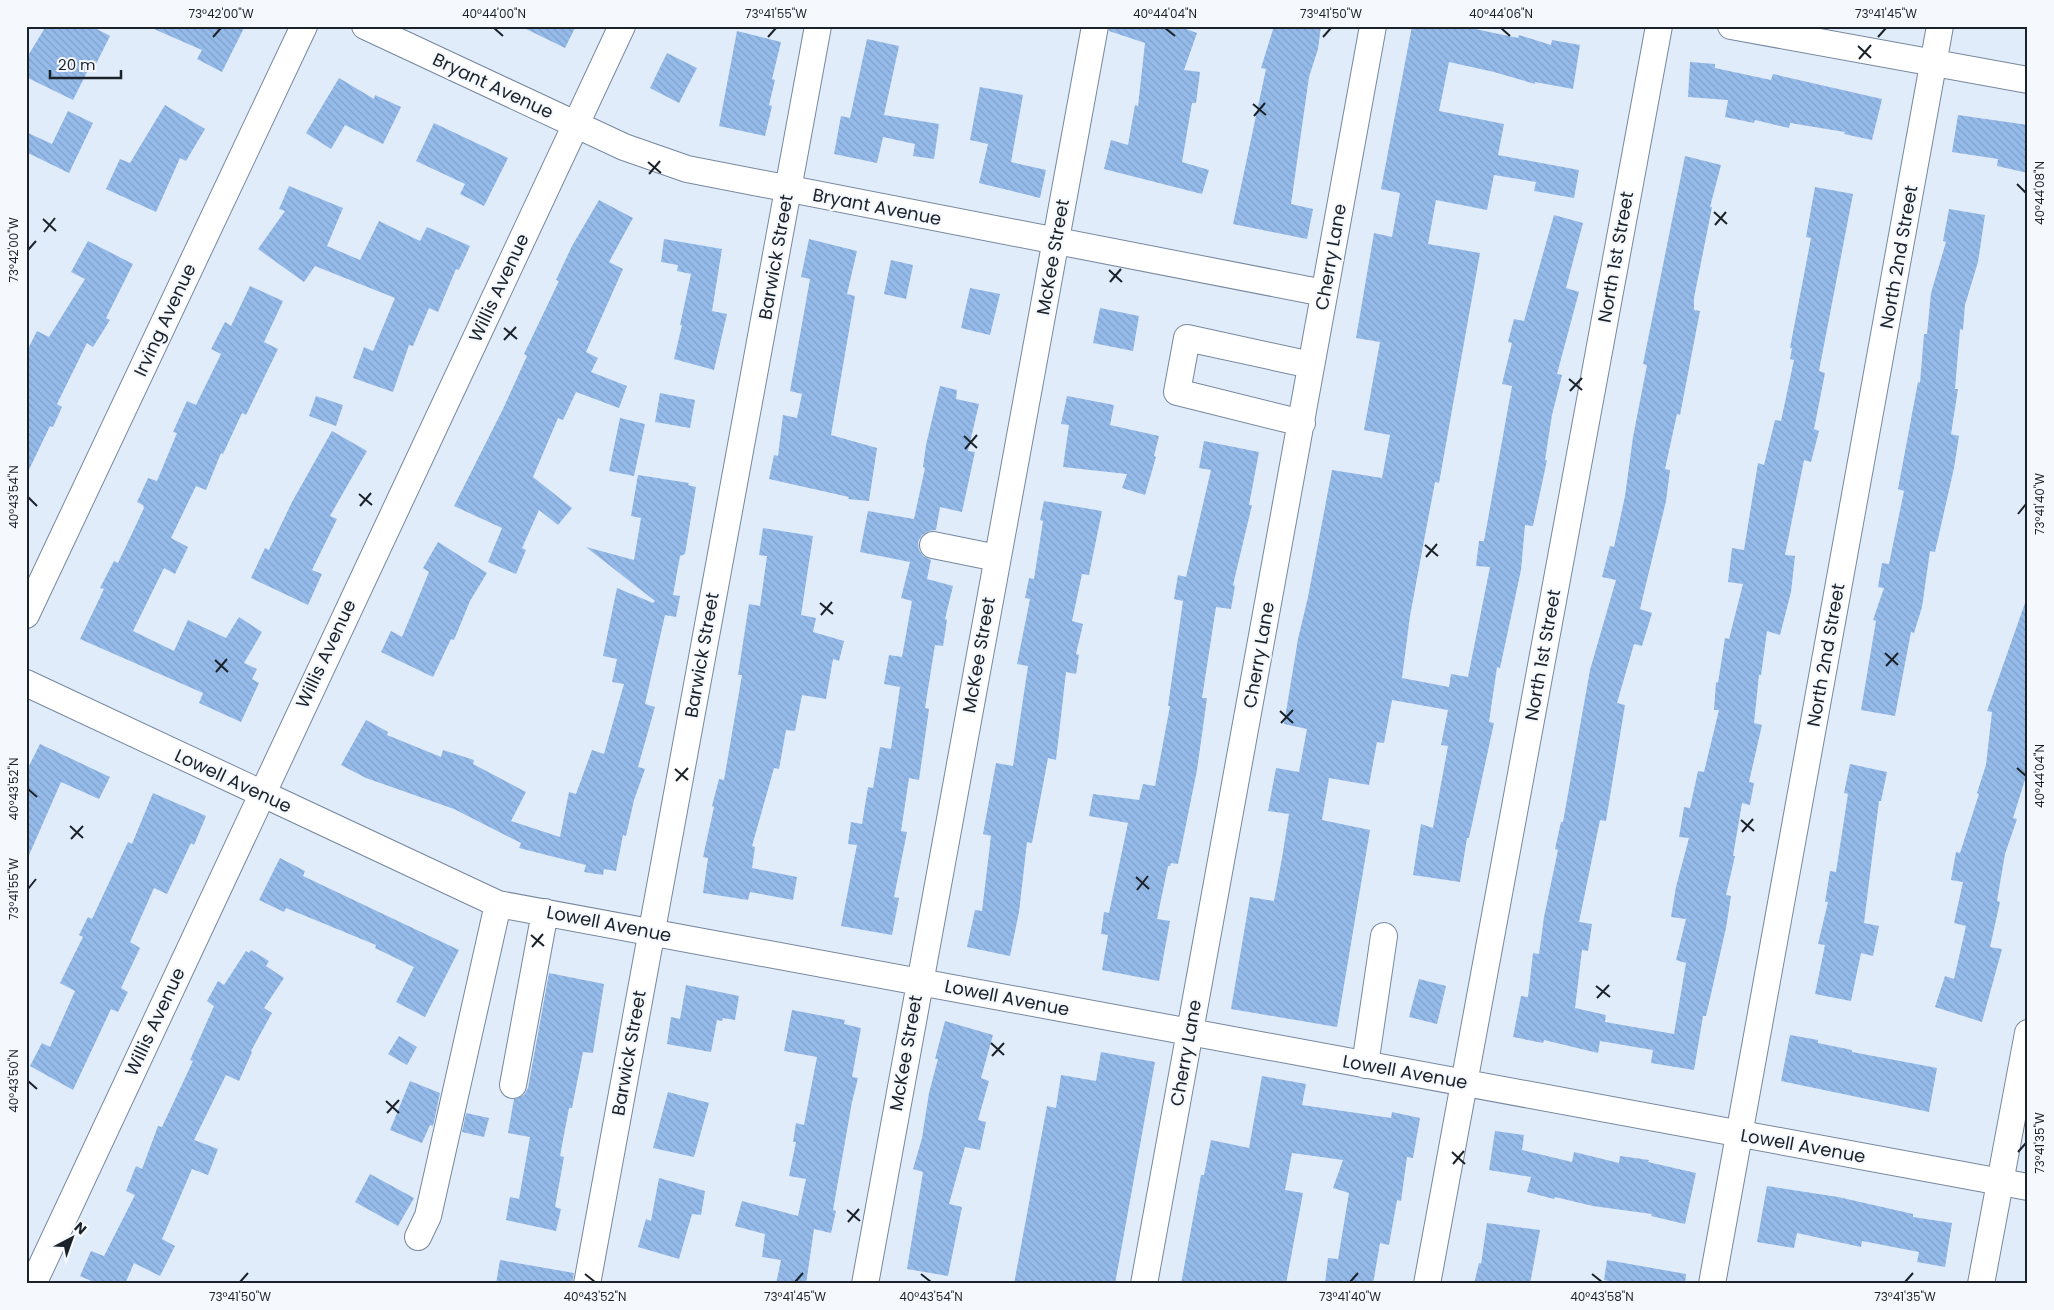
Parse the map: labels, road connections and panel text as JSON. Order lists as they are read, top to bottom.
{
  "streets": {
    "street": [
      "Bryant Avenue",
      "Barwick Street",
      "McKee Street",
      "Cherry Lane",
      "North 1st Street",
      "North 2nd Street",
      "Willis Avenue",
      "Irving Avenue",
      "Lowell Avenue"
    ]
  },
  "crossings": [
    ["Bryant Avenue", "Barwick Street"],
    ["Bryant Avenue", "McKee Street"],
    ["Bryant Avenue", "Cherry Lane"],
    ["Bryant Avenue", "Willis Avenue"],
    ["Barwick Street", "Lowell Avenue"],
    ["McKee Street", "Lowell Avenue"],
    ["Cherry Lane", "Lowell Avenue"],
    ["North 1st Street", "Lowell Avenue"],
    ["North 2nd Street", "Lowell Avenue"],
    ["Willis Avenue", "Lowell Avenue"]
  ],
  "scale_bar": "20 m",
  "north": "top right",
  "coordinates": [
    "73°42'00\"W",
    "40°44'00\"N",
    "73°41'55\"W",
    "40°44'04\"N",
    "73°41'50\"W",
    "40°44'06\"N",
    "73°41'45\"W",
    "40°44'08\"N",
    "40°43'54\"N",
    "73°41'40\"W",
    "40°43'52\"N",
    "40°43'50\"N",
    "73°41'35\"W",
    "40°43'58\"N"
  ]
}
